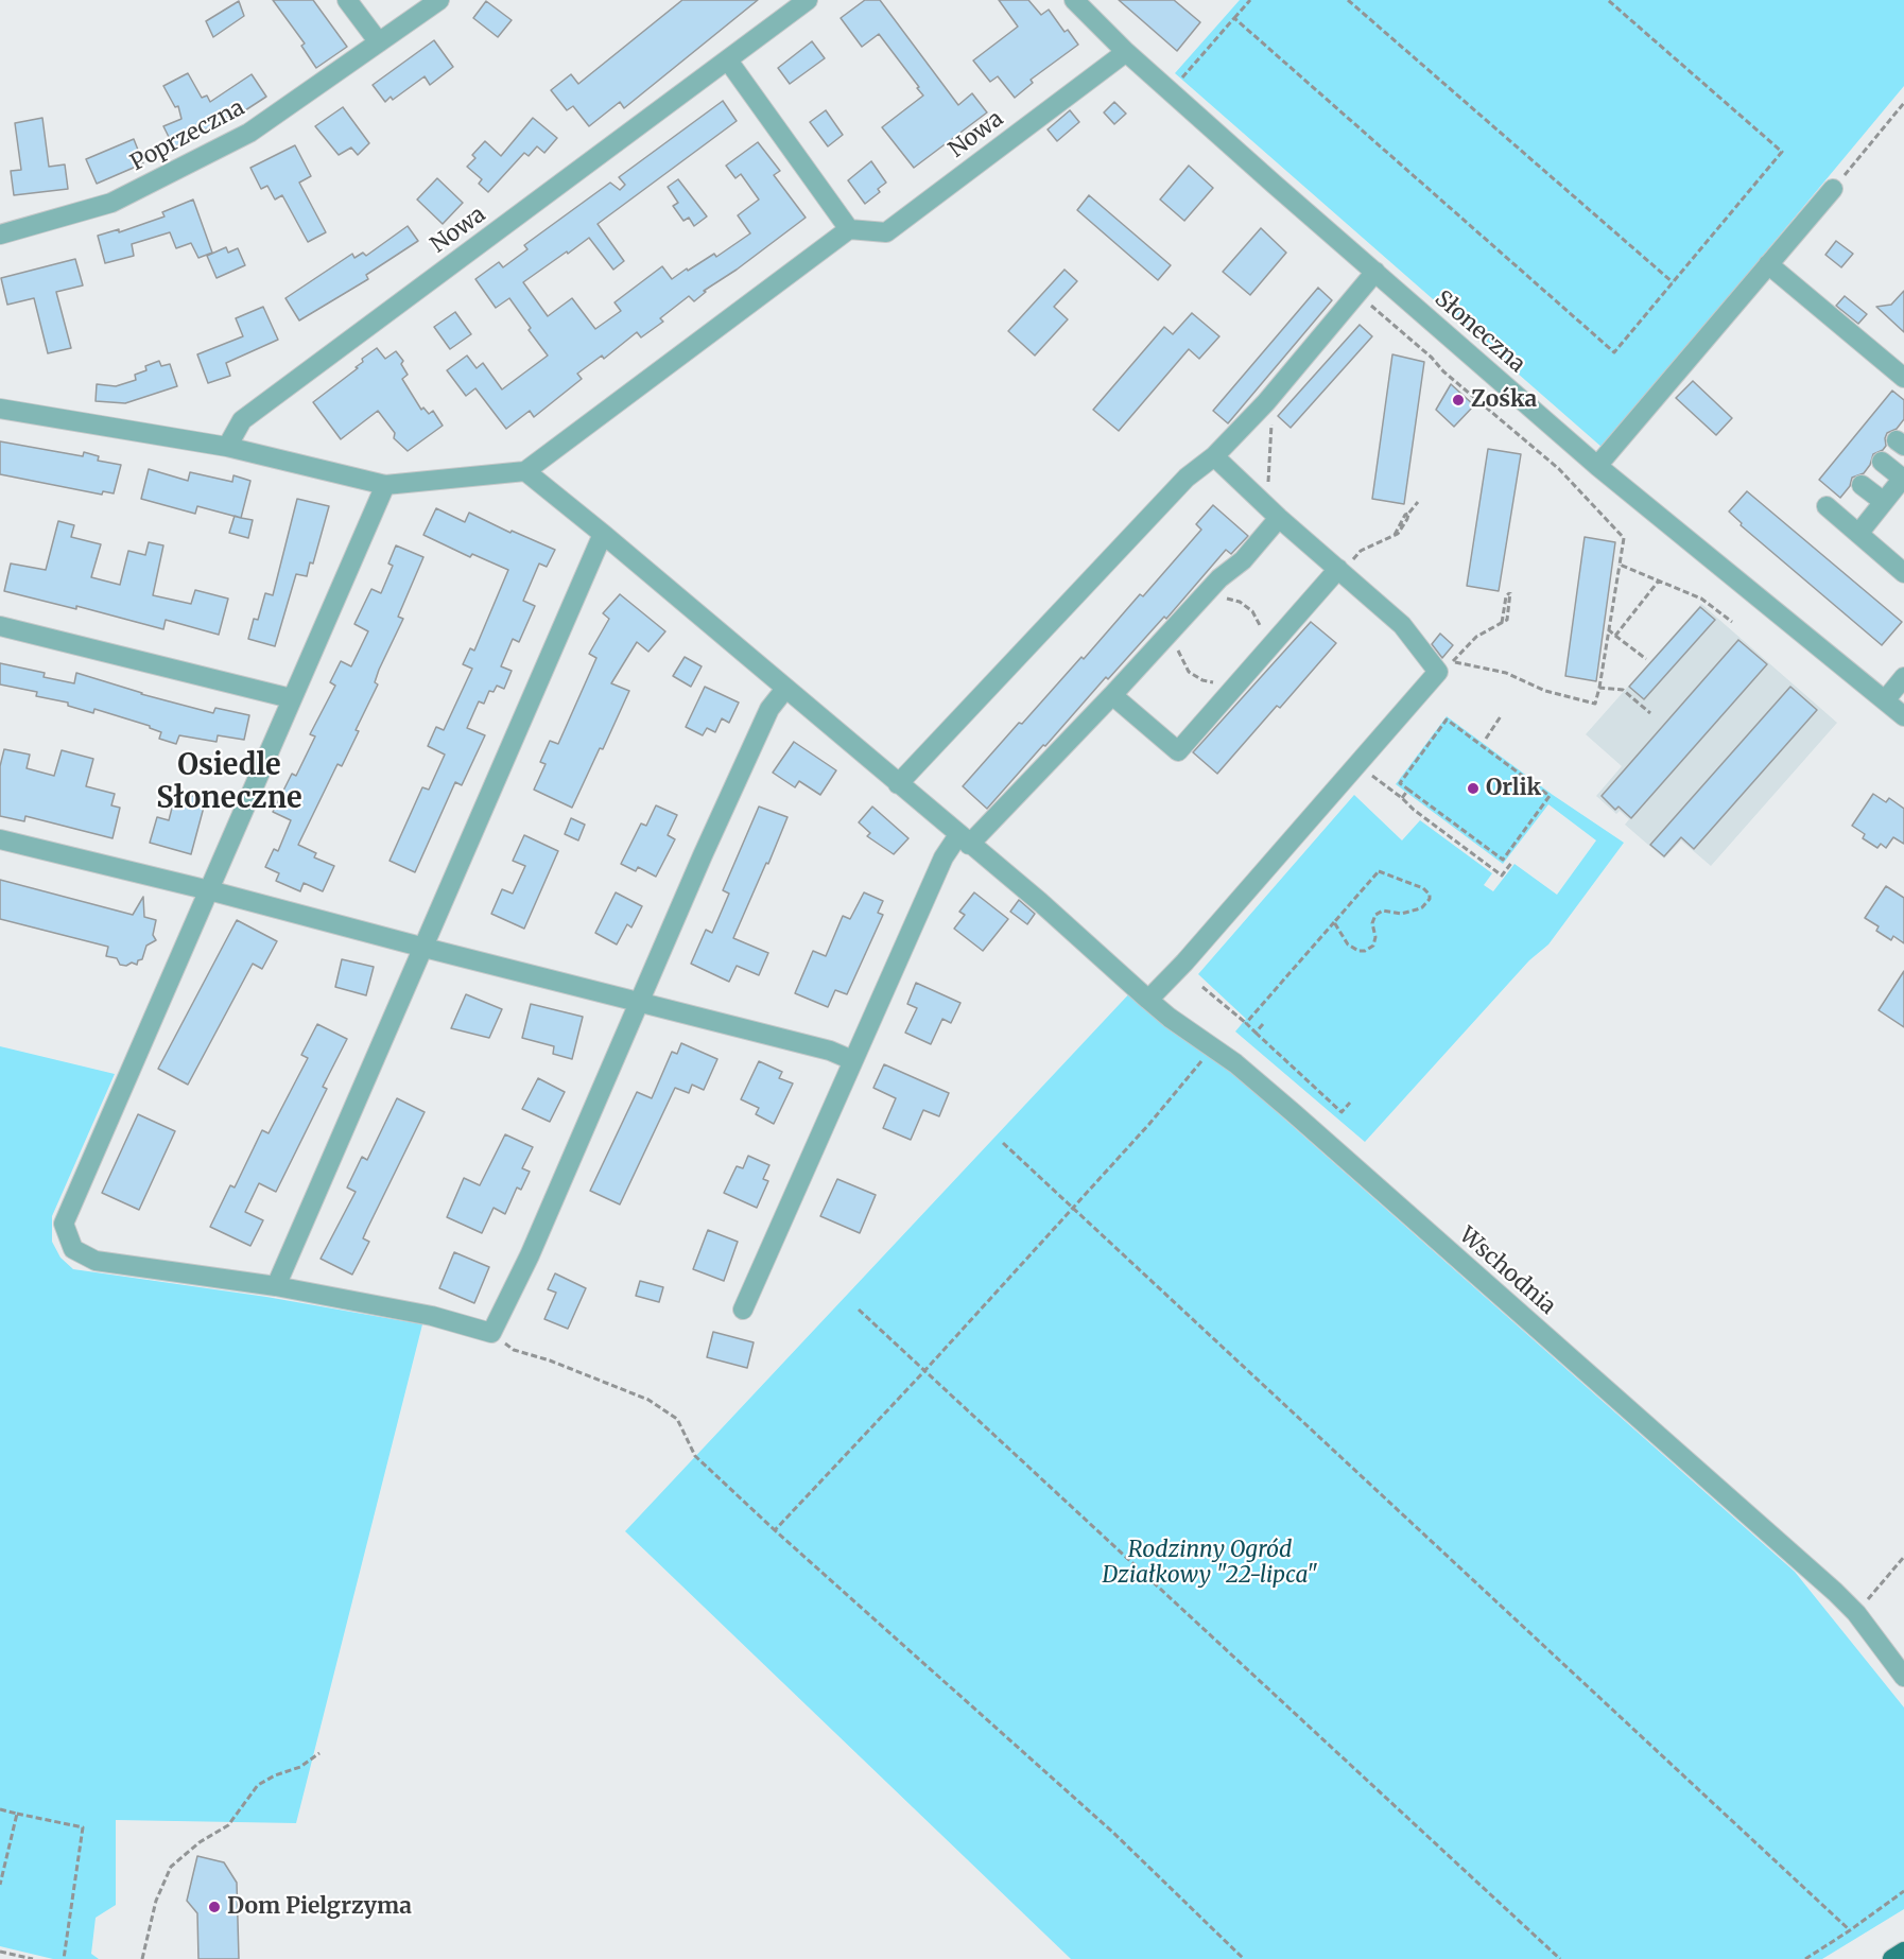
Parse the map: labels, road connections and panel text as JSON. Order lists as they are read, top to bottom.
{
  "streets": {
    "street": [
      "Nowa",
      "Poprzeczna",
      "Słoneczna",
      "Wschodnia"
    ]
  },
  "crossings": [
    ["Nowa", "Słoneczna"]
  ],
  "districts": ["Osiedle Słoneczne"],
  "parks": ["Rodzinny Ogród Działkowy \"22-lipca\""],
  "places": ["Zośka", "Orlik", "Dom Pielgrzyma"]
}
